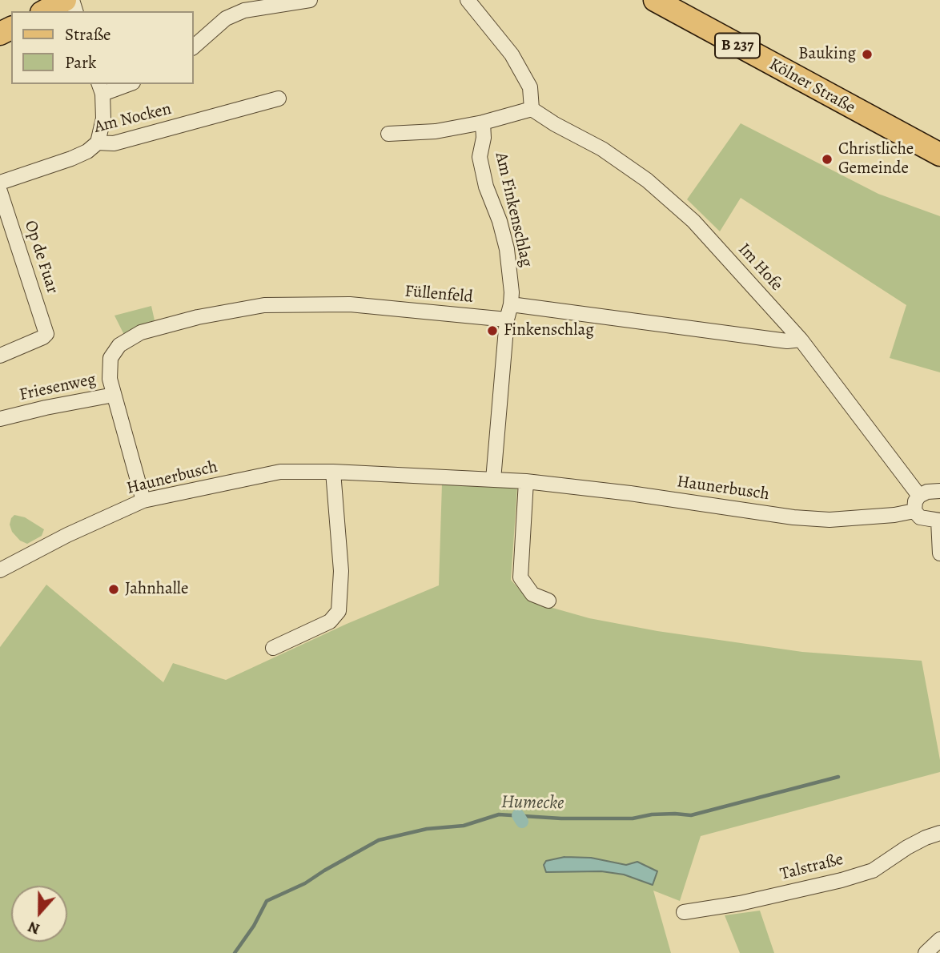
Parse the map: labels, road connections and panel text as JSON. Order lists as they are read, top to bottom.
{
  "streets": {
    "main road": ["B 237", "Kölner Straße"],
    "street": [
      "Am Nocken",
      "Am Finkenschlag",
      "Op de Fuar",
      "Im Hofe",
      "Füllenfeld",
      "Friesenweg",
      "Haunerbusch",
      "Talstraße"
    ]
  },
  "crossings": [
    ["Füllenfeld", "Friesenweg"],
    ["Friesenweg", "Haunerbusch"]
  ],
  "water": ["Humecke"],
  "places": [
    "Bauking",
    "Christliche Gemeinde",
    "Finkenschlag",
    "Jahnhalle"
  ],
  "legend": ["Straße", "Park"],
  "north": "bottom"
}
